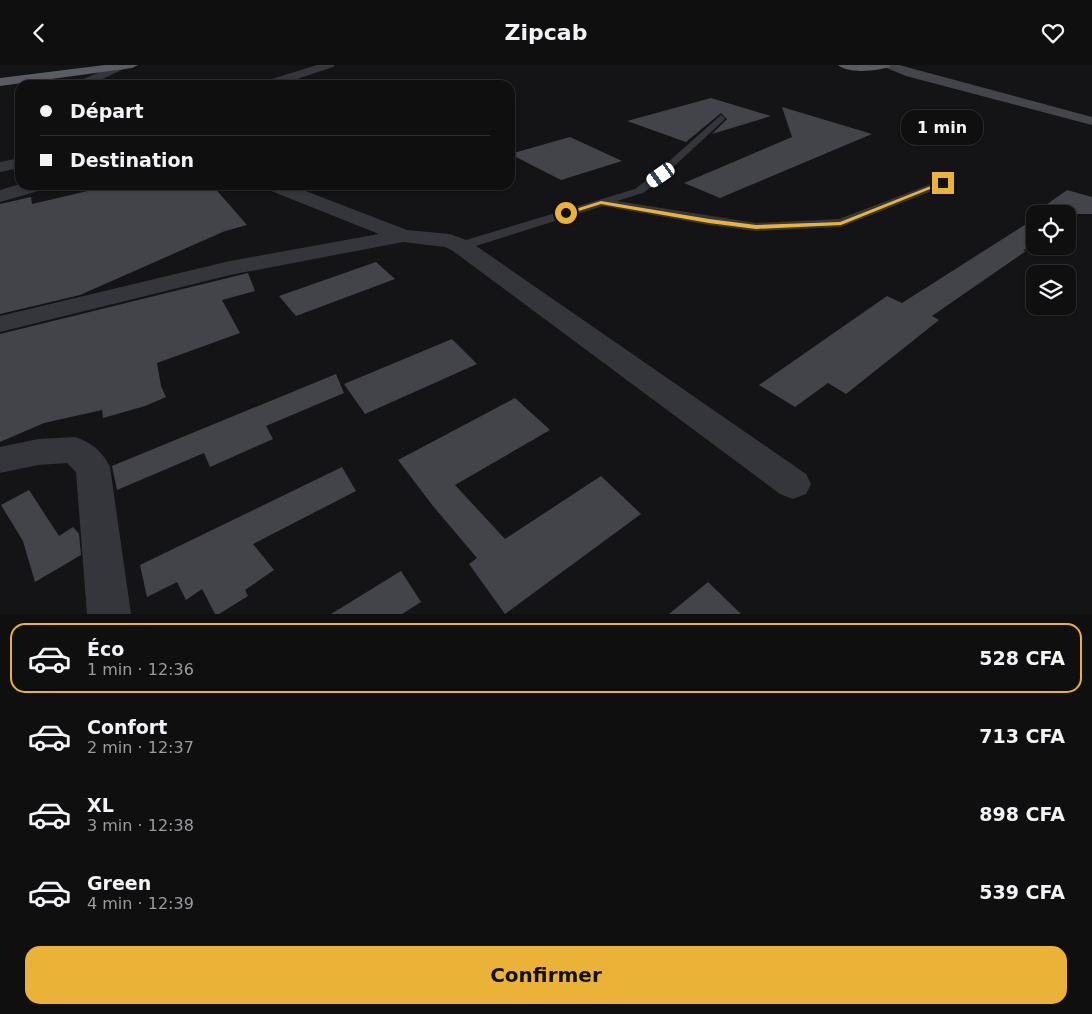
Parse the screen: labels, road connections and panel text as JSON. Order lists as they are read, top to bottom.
{
  "page": {
    "header": "Zipcab",
    "banner": ["Départ", "Destination"],
    "bubble": "1 min",
    "list": [
      {
        "name": "Éco",
        "note": "1 min · 12:36",
        "value": "528 CFA"
      },
      {
        "name": "Confort",
        "note": "2 min · 12:37",
        "value": "713 CFA"
      },
      {
        "name": "XL",
        "note": "3 min · 12:38",
        "value": "898 CFA"
      },
      {
        "name": "Green",
        "note": "4 min · 12:39",
        "value": "539 CFA"
      }
    ],
    "buttons": "Confirmer"
  }
}
